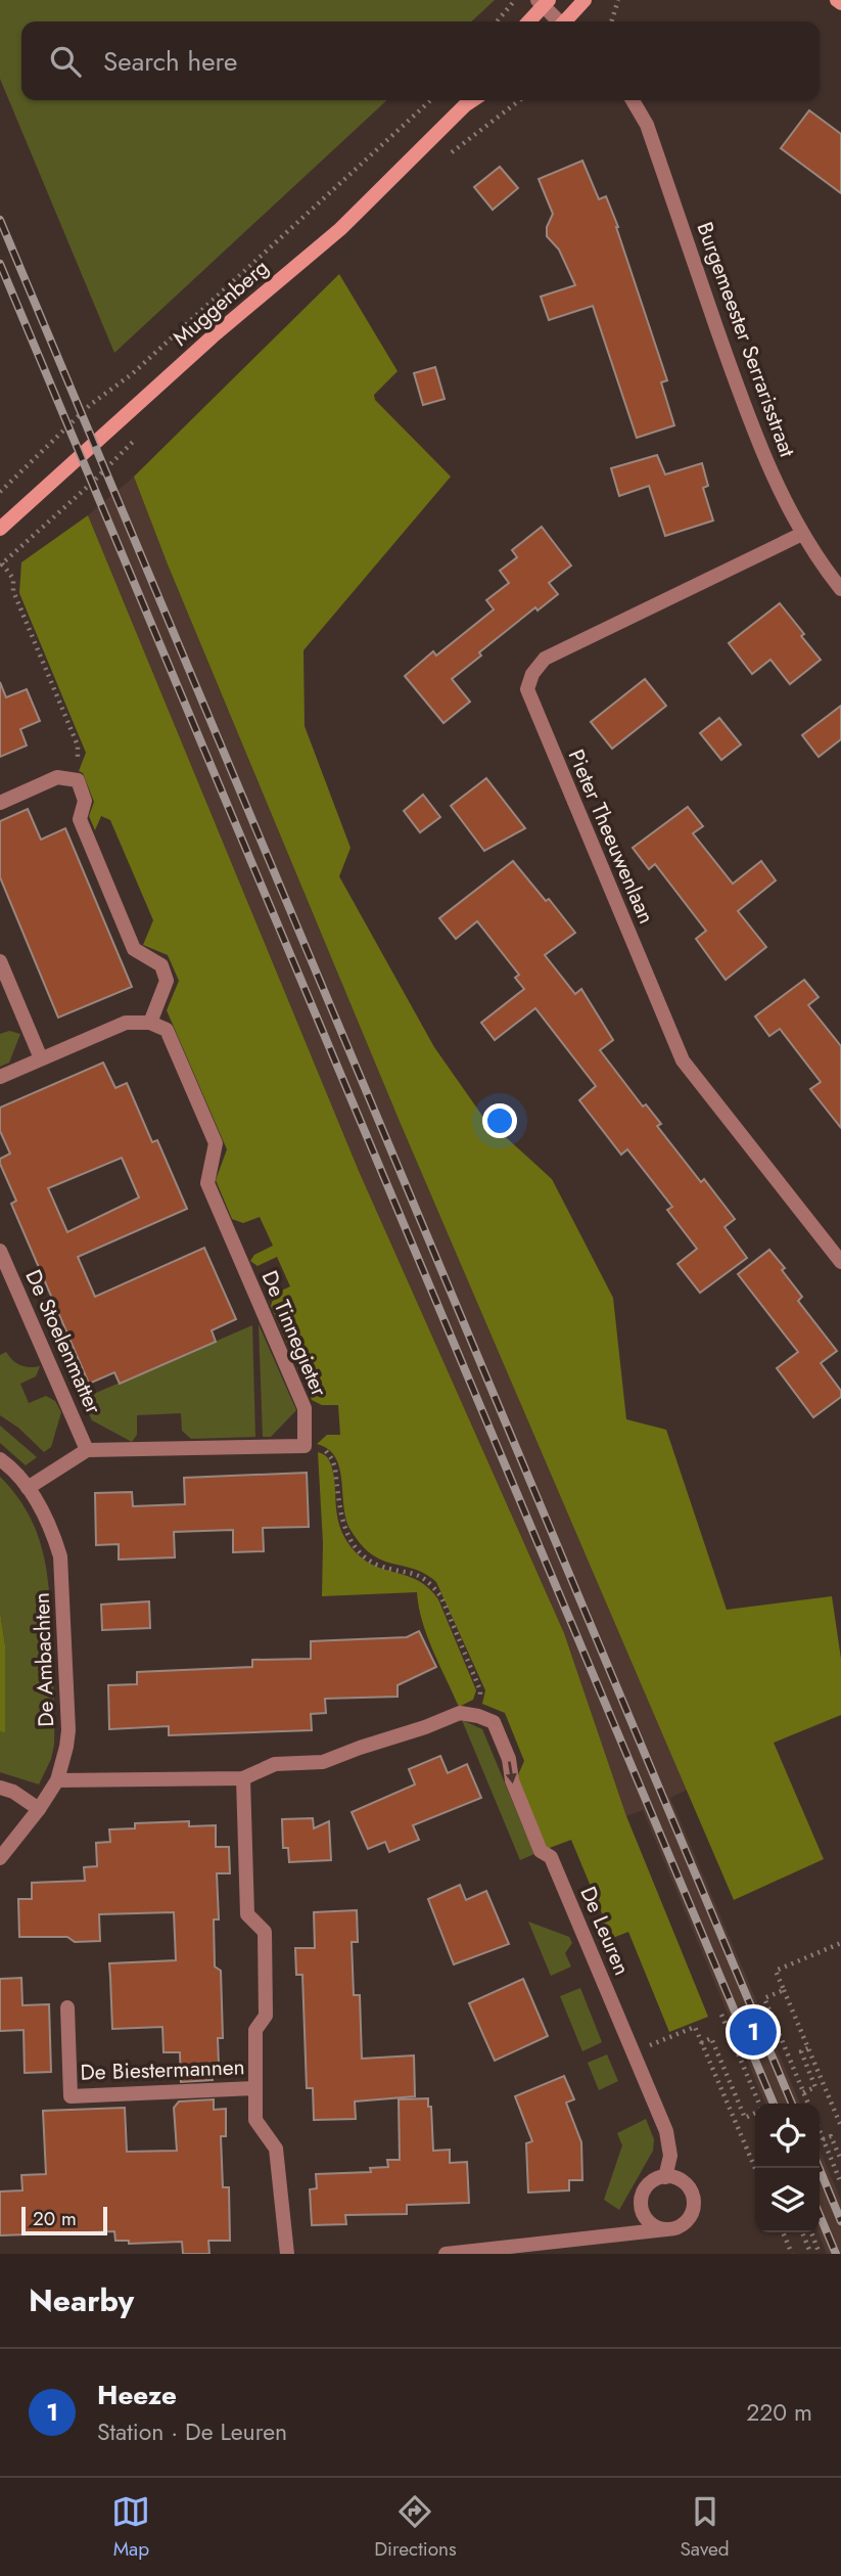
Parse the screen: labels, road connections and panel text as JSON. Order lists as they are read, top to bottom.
{
  "streets": {
    "main road": ["Muggenberg"],
    "street": [
      "Burgemeester Serrarisstraat",
      "Pieter Theeuwenlaan",
      "De Tinnegieter",
      "De Stoelenmatter",
      "De Ambachten",
      "De Leuren",
      "De Biestermannen"
    ]
  },
  "crossings": [
    ["Burgemeester Serrarisstraat", "Pieter Theeuwenlaan"]
  ],
  "one_way": ["De Leuren"],
  "scale_bar": "20 m",
  "page": {
    "search": "Search here",
    "pins": "1",
    "scale": "20 m",
    "heading": "Nearby",
    "list": [
      {
        "mark": "1",
        "name": "Heeze",
        "note": "Station · De Leuren",
        "value": "220 m"
      }
    ],
    "nav": ["Map", "Directions", "Saved"]
  }
}
